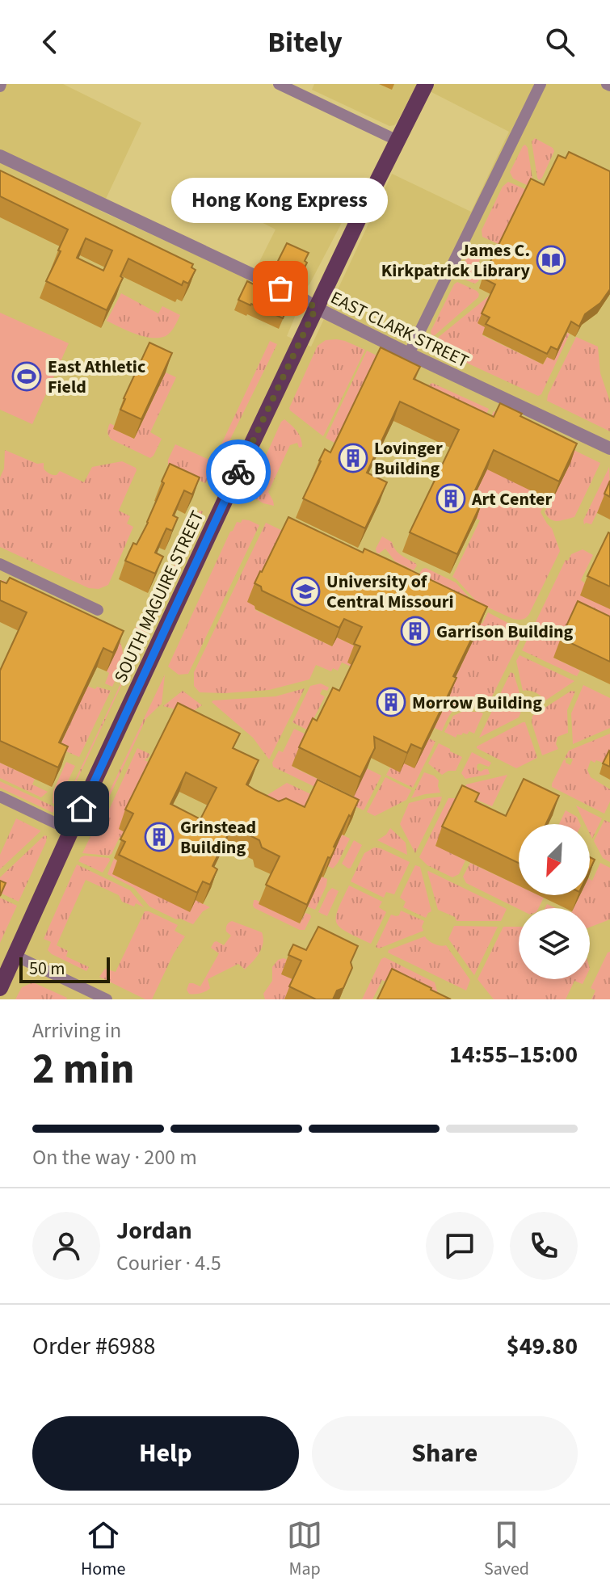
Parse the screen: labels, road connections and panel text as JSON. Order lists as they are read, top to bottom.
{
  "streets": {
    "main road": ["SOUTH MAGUIRE STREET"],
    "street": ["EAST CLARK STREET"]
  },
  "crossings": [
    ["EAST CLARK STREET", "SOUTH MAGUIRE STREET"]
  ],
  "places": {
    "library": ["James C. Kirkpatrick Library"],
    "other": ["Hong Kong Express"],
    "sports": ["East Athletic Field"],
    "building": [
      "Lovinger Building",
      "Art Center",
      "Garrison Building",
      "Morrow Building",
      "Grinstead Building"
    ],
    "school or university": ["University of Central Missouri"]
  },
  "scale_bar": "50 m",
  "north": "bottom left",
  "page": {
    "header": "Bitely",
    "bubble": "Hong Kong Express",
    "scale": "50 m",
    "heading": ["2 min", "Arriving in", "14:55–15:00"],
    "panel": [
      "Jordan",
      "Courier · 4.5",
      "Order #6988",
      "$49.80"
    ],
    "bar": "On the way · 200 m",
    "buttons": ["Help", "Share"],
    "tabs": ["Home", "Map", "Saved"]
  }
}
